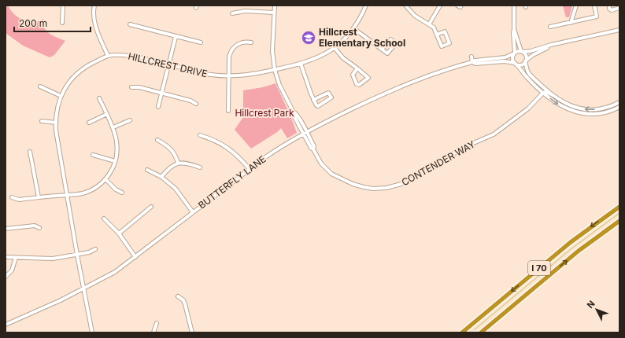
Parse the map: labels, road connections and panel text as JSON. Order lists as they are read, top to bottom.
{
  "streets": {
    "highway": ["I 70"],
    "street": ["HILLCREST DRIVE", "CONTENDER WAY", "BUTTERFLY LANE"]
  },
  "crossings": [
    ["HILLCREST DRIVE", "CONTENDER WAY"],
    ["HILLCREST DRIVE", "BUTTERFLY LANE"],
    ["CONTENDER WAY", "BUTTERFLY LANE"]
  ],
  "parks": ["Hillcrest Park"],
  "places": {
    "school or university": ["Hillcrest Elementary School"]
  },
  "scale_bar": "200 m",
  "north": "top left"
}
